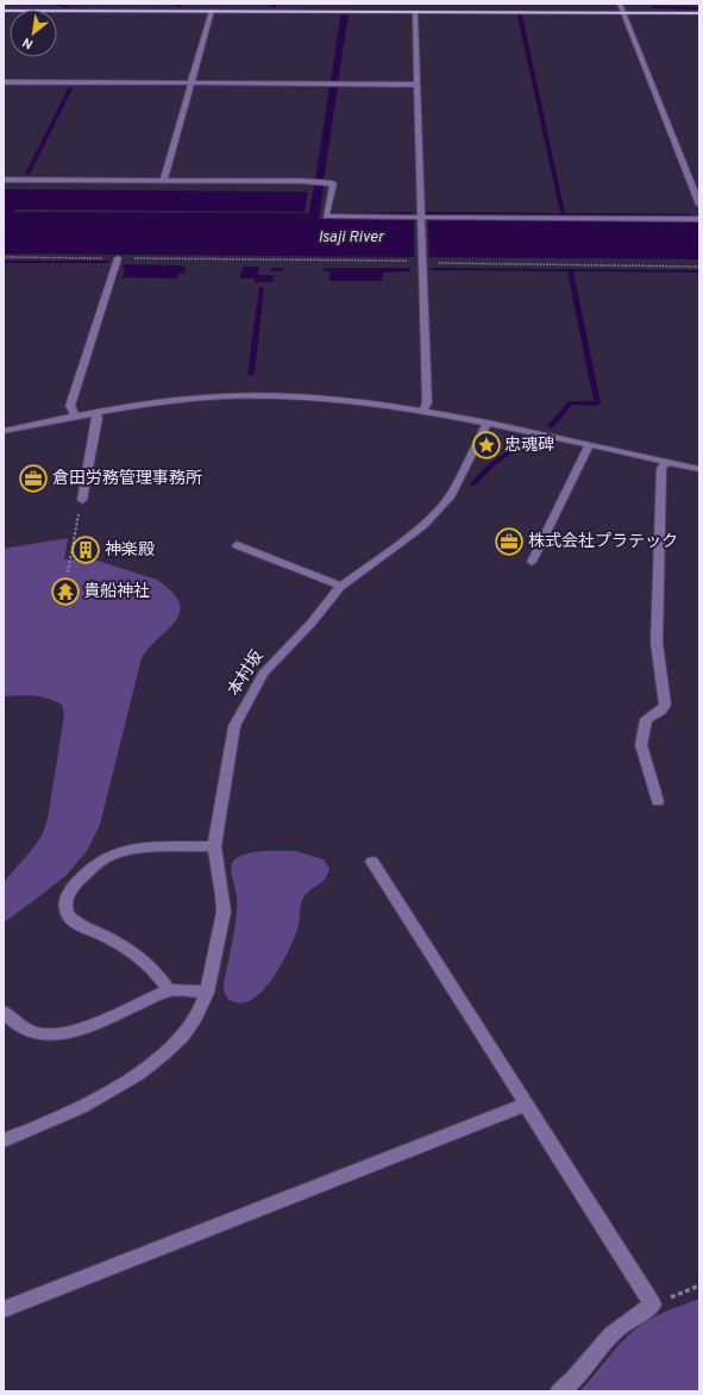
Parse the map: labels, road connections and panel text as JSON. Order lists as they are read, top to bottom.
{
  "streets": {
    "street": ["本村坂"]
  },
  "water": ["Isaji River"],
  "places": {
    "place": ["忠魂碑"],
    "office": ["倉田労務管理事務所", "株式会社プラテック"],
    "building": ["神楽殿"],
    "temple": ["貴船神社"]
  },
  "north": "bottom left"
}
